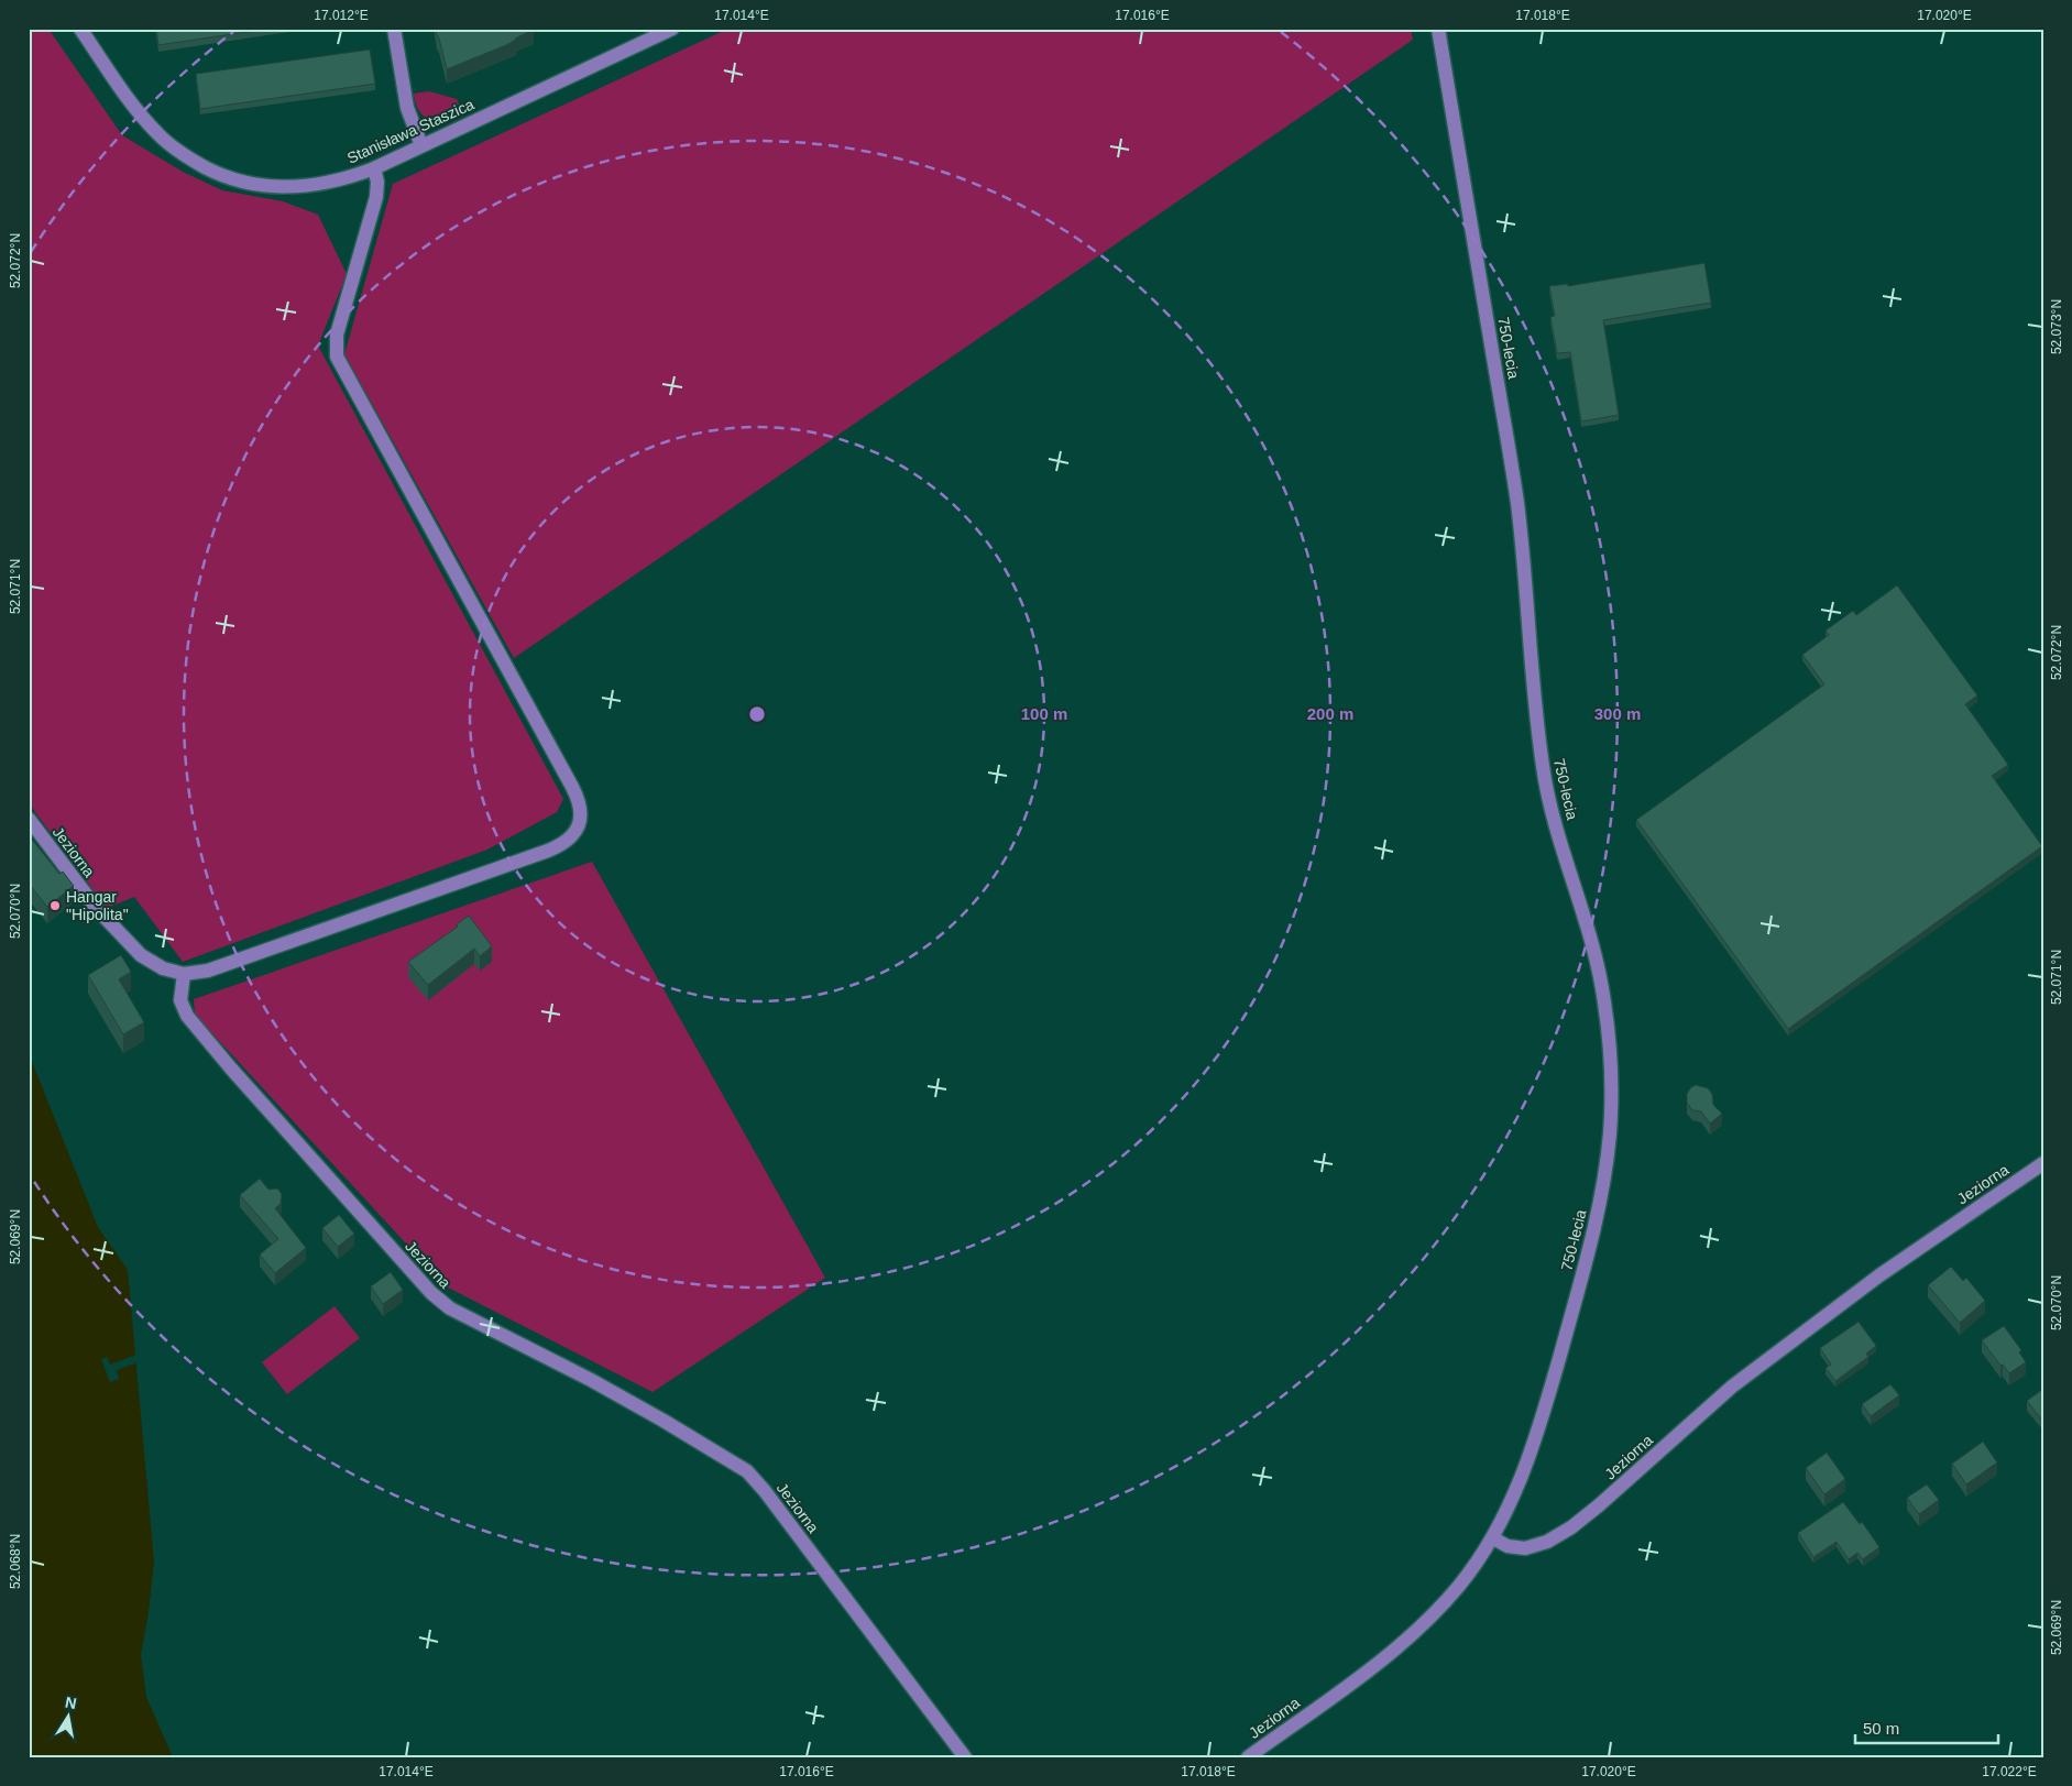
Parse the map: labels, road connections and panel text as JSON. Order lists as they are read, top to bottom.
{
  "streets": {
    "street": ["Stanisława Staszica", "750-lecia", "Jeziorna"]
  },
  "crossings": [
    ["750-lecia", "Jeziorna"]
  ],
  "places": ["Hangar \"Hipolita\""],
  "scale_bar": "50 m",
  "north": "top",
  "coordinates": [
    "17.012°E",
    "17.014°E",
    "17.016°E",
    "17.018°E",
    "17.020°E",
    "52.072°N",
    "52.073°N",
    "52.071°N",
    "52.070°N",
    "52.069°N",
    "52.068°N",
    "17.022°E"
  ],
  "rings": ["100 m", "200 m", "300 m"]
}
